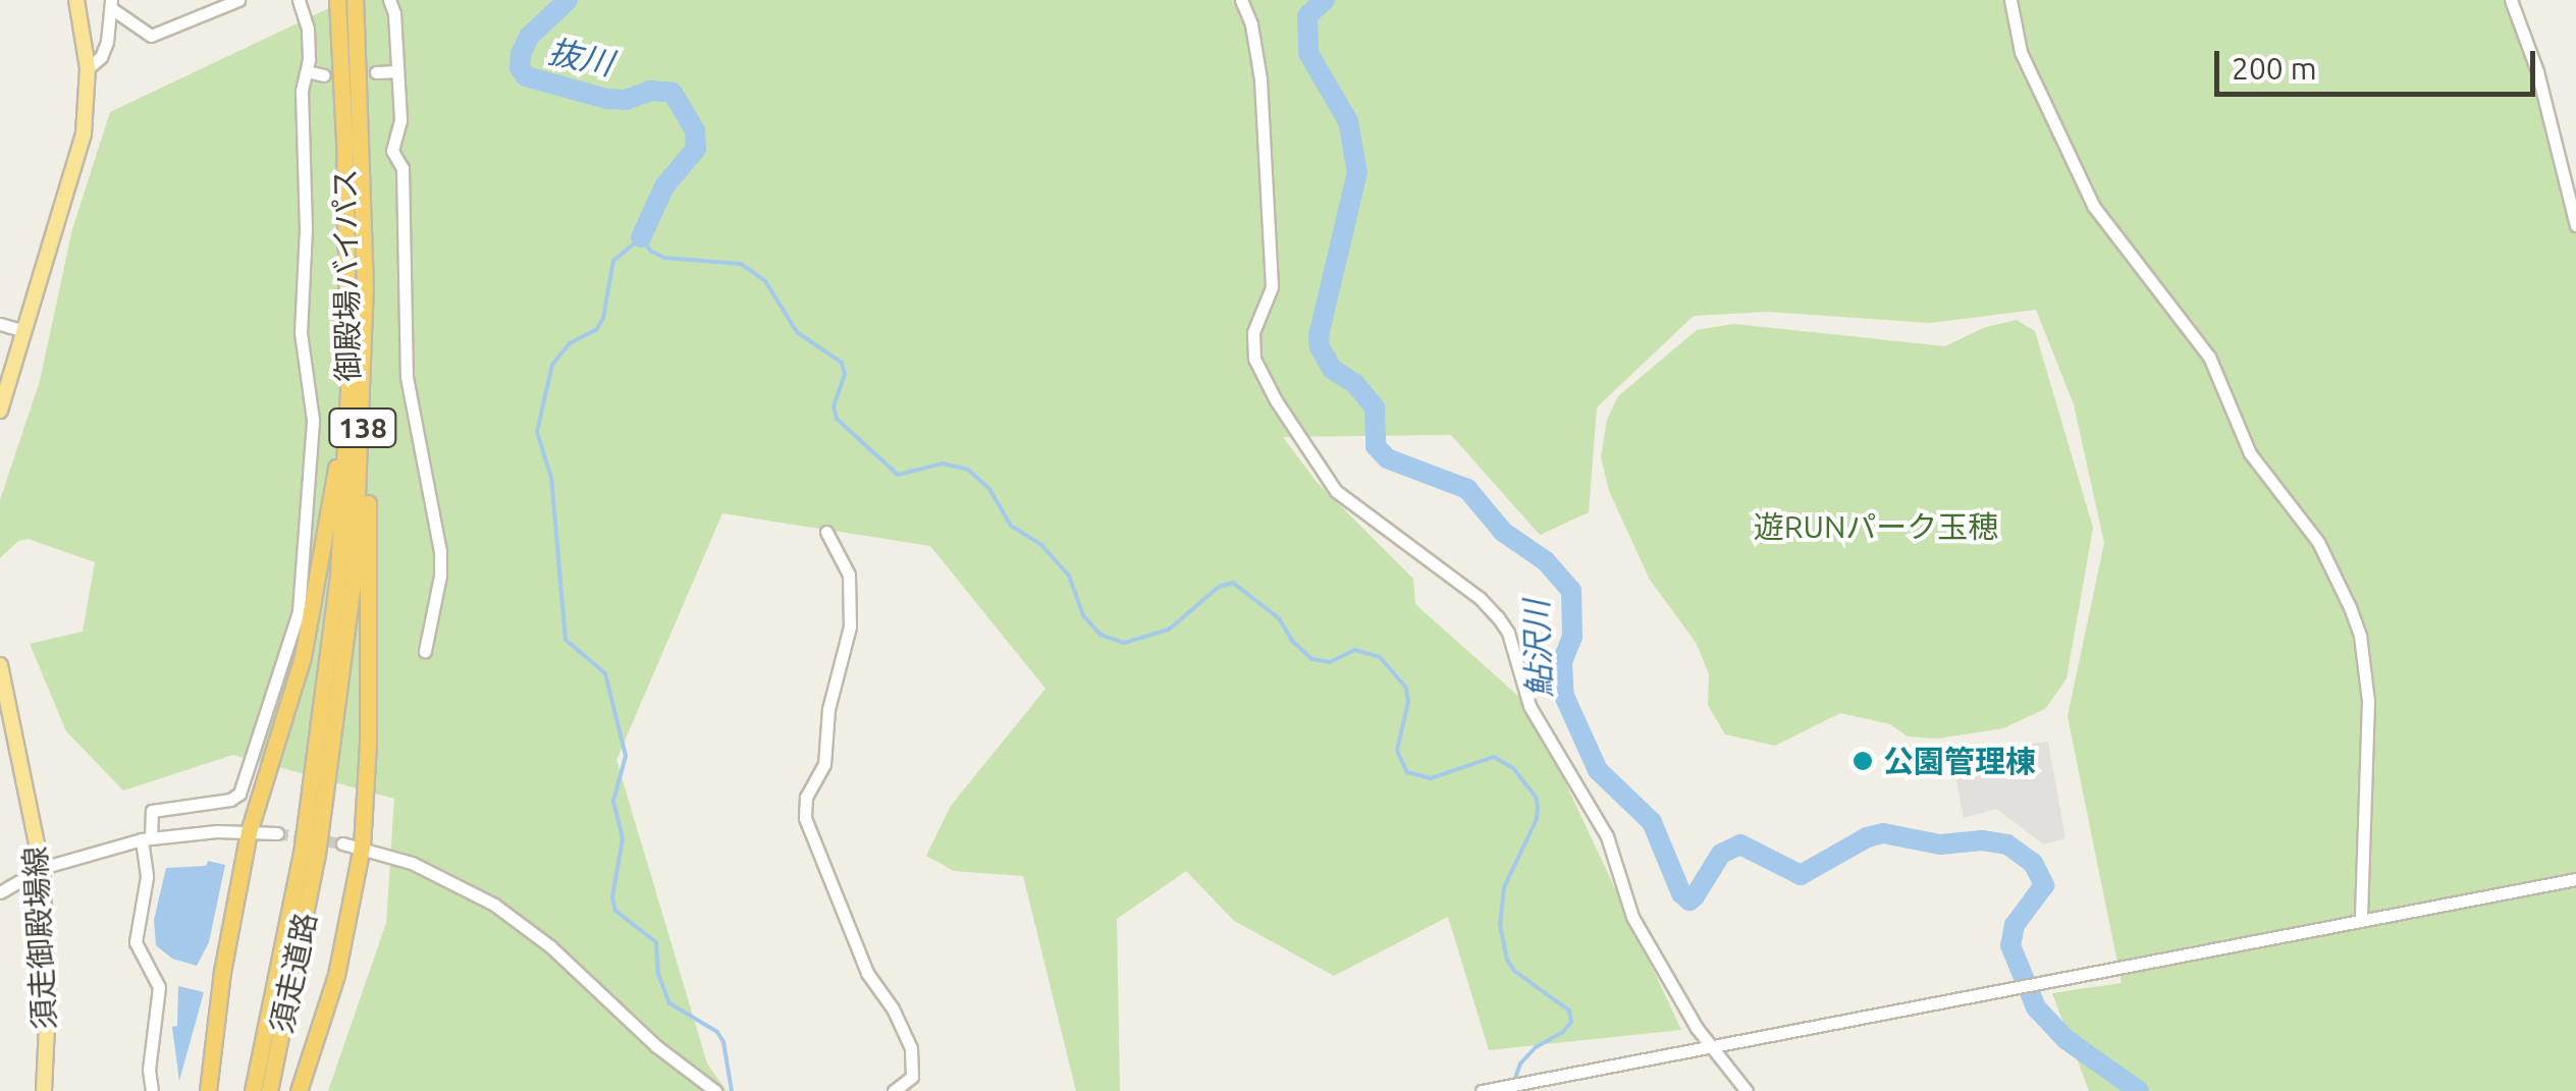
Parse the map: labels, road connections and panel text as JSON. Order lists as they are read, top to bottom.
{
  "streets": {
    "highway": ["御殿場バイパス", "138", "須走道路"],
    "main road": ["須走御殿場線"]
  },
  "crossings": [
    ["御殿場バイパス", "須走道路"]
  ],
  "water": ["抜川", "鮎沢川"],
  "parks": ["遊RUNパーク玉穂"],
  "places": ["公園管理棟"],
  "scale_bar": "200 m"
}
